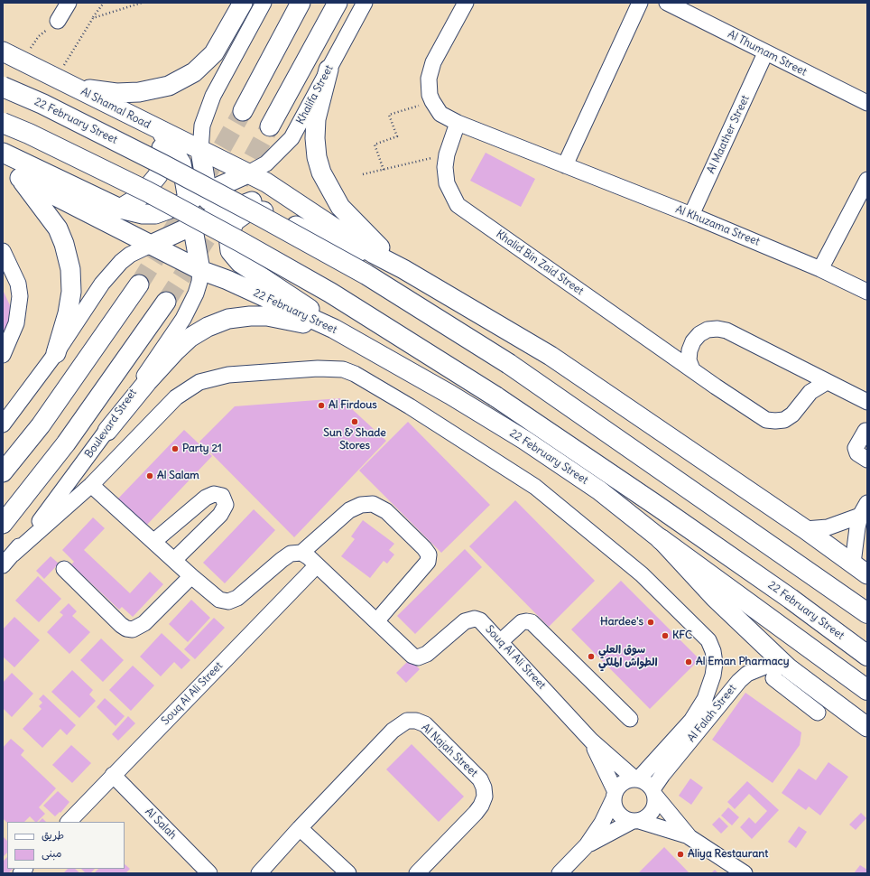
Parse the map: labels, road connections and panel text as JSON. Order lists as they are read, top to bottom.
{
  "streets": {
    "highway": ["22 February Street"],
    "main road": ["Al Shamal Road"],
    "street": [
      "Al Thumam Street",
      "Khalifa Street",
      "Al Maather Street",
      "Al Khuzama Street",
      "Khalid Bin Zaid Street",
      "Boulevard Street",
      "Souq Al Ali Street",
      "Al Falah Street",
      "Al Najah Street",
      "Al Salah"
    ]
  },
  "crossings": [
    ["Al Thumam Street", "Al Maather Street"],
    ["Al Shamal Road", "22 February Street"],
    ["Al Shamal Road", "Boulevard Street"],
    ["22 February Street", "Boulevard Street"],
    ["22 February Street", "Al Falah Street"],
    ["Al Maather Street", "Al Khuzama Street"],
    ["Al Khuzama Street", "Khalid Bin Zaid Street"],
    ["Souq Al Ali Street", "Al Falah Street"],
    ["Souq Al Ali Street", "Al Salah"]
  ],
  "places": [
    "Al Firdous",
    "Sun & Shade Stores",
    "Party 21",
    "Al Salam",
    "Hardee's",
    "KFC",
    "سوق العلي الطواش الملكي",
    "Al Eman Pharmacy",
    "Aliya Restaurant"
  ],
  "legend": ["طريق", "مبنى"]
}
